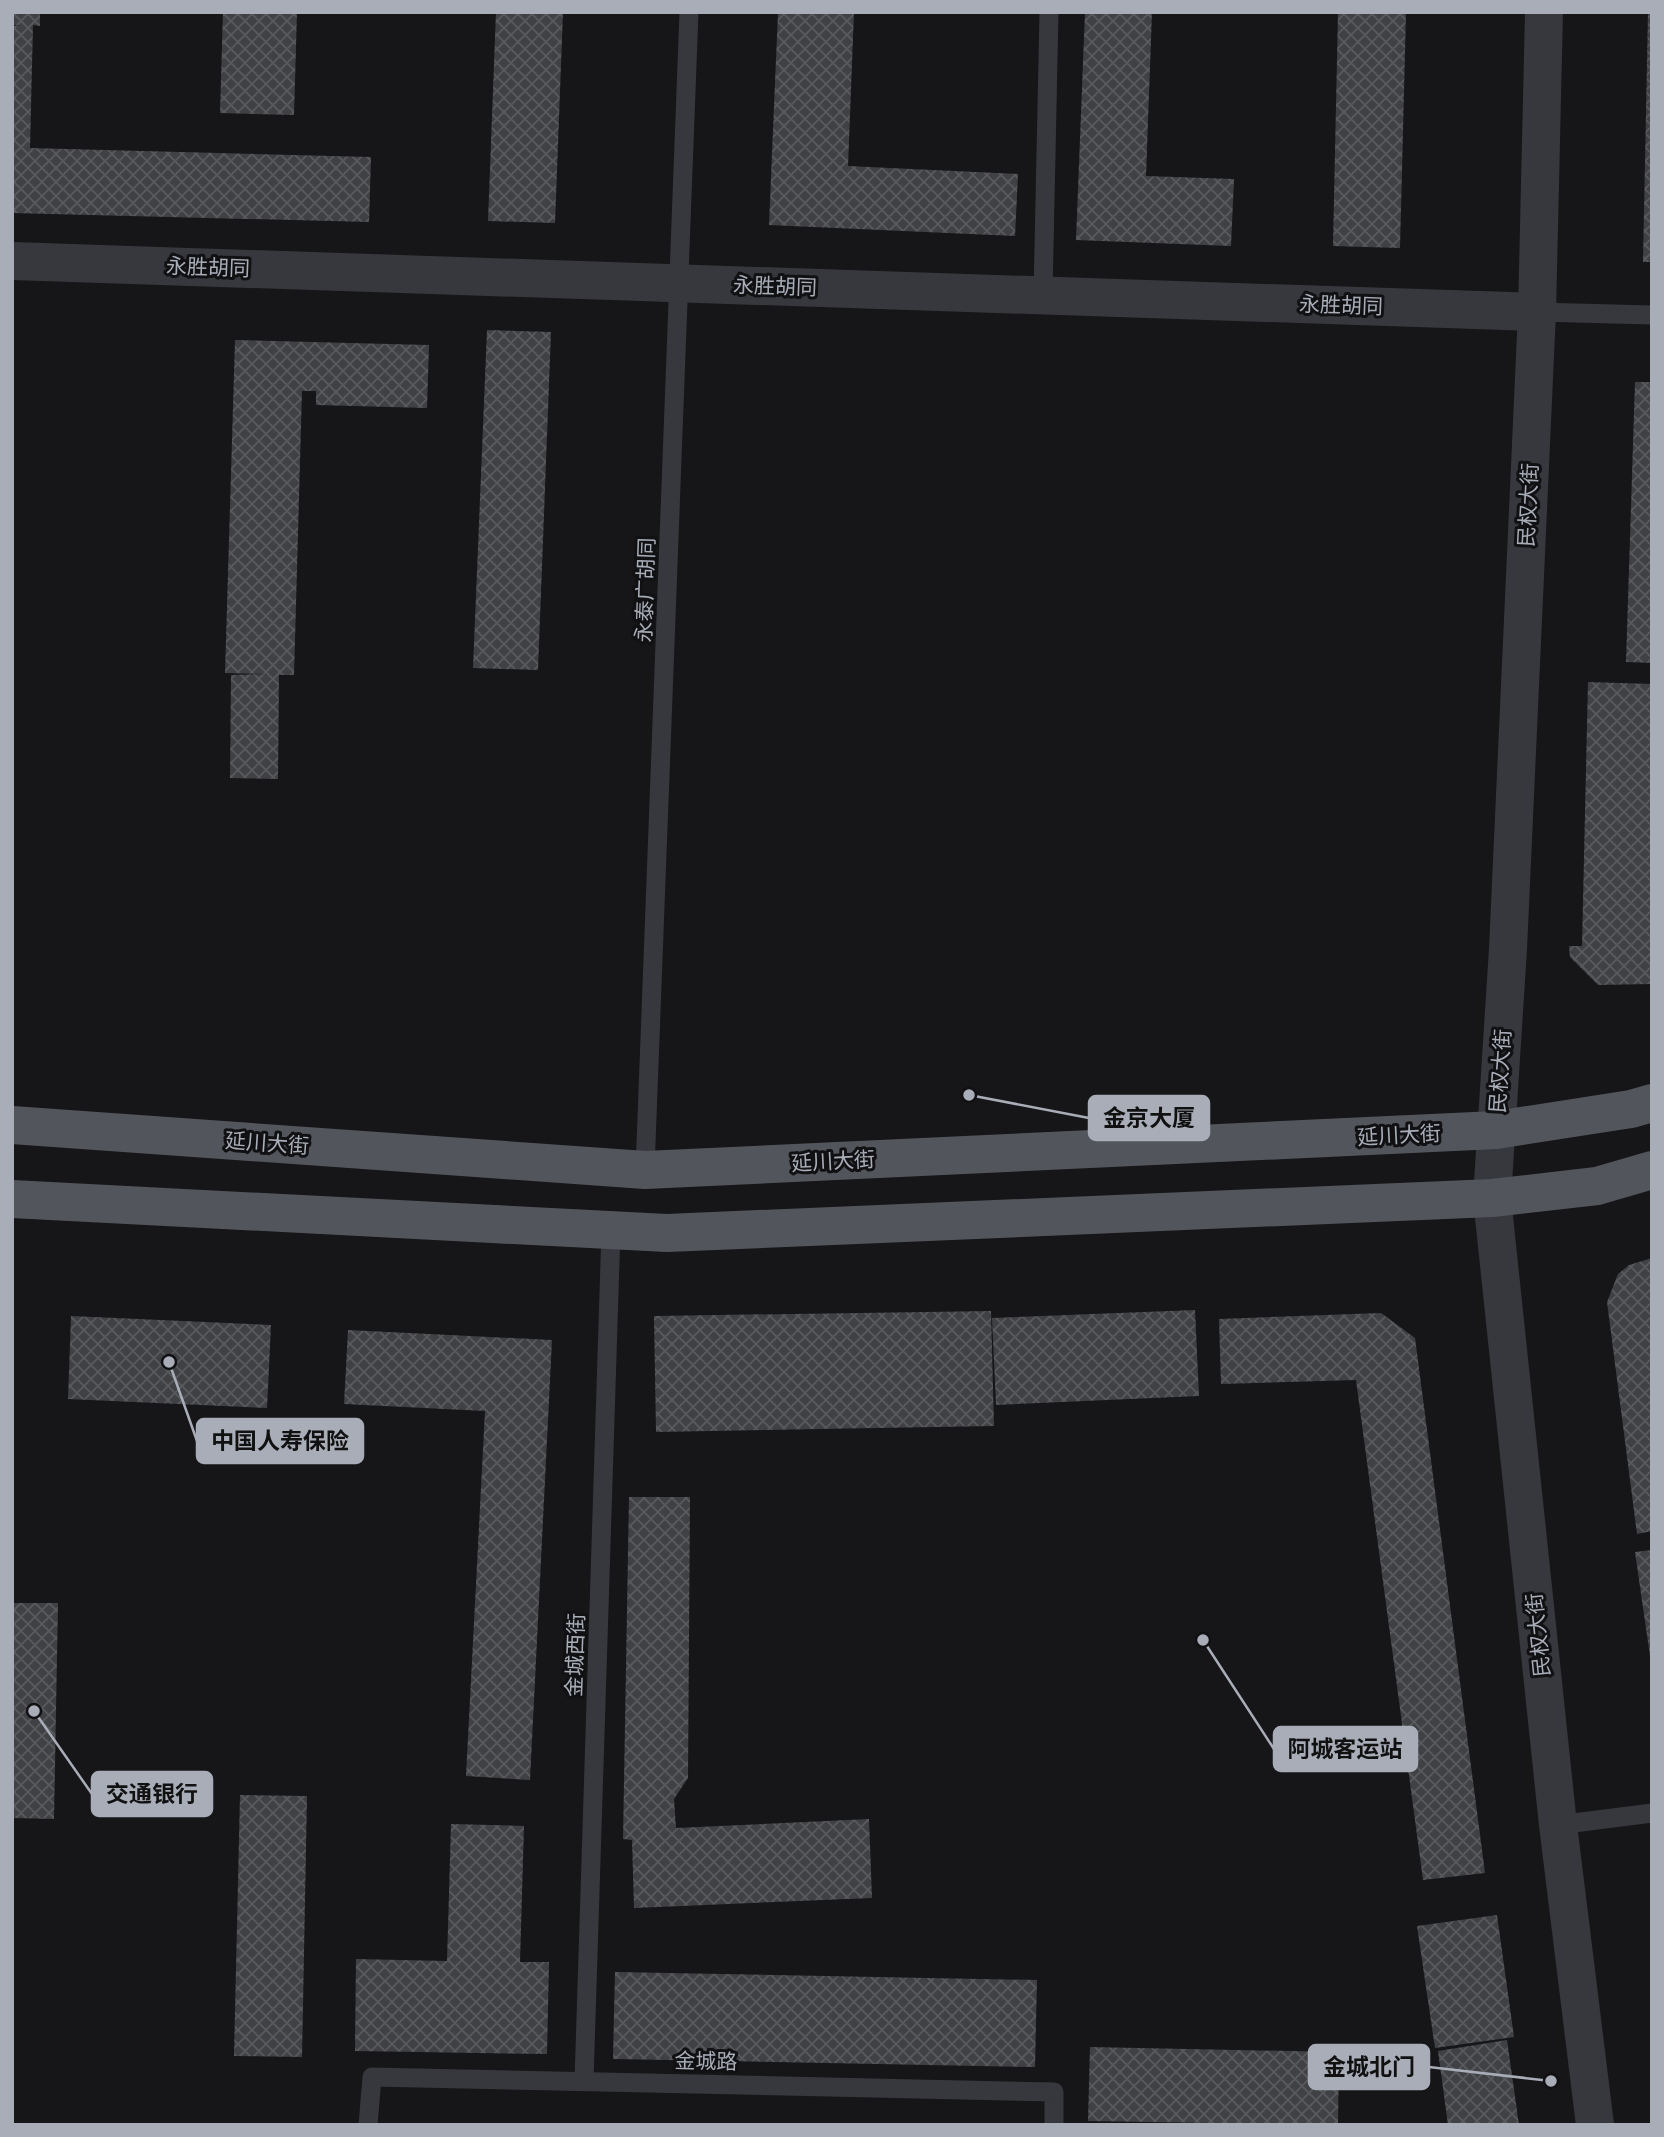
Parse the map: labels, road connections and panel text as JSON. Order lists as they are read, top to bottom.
{
  "streets": {
    "main road": ["延川大街"],
    "street": ["永胜胡同", "民权大街"],
    "lane": ["永泰广胡同", "金城西街", "金城路"]
  },
  "crossings": [
    ["永胜胡同", "民权大街"],
    ["永胜胡同", "永泰广胡同"],
    ["民权大街", "延川大街"],
    ["永泰广胡同", "延川大街"],
    ["金城西街", "金城路"]
  ],
  "places": [
    "金京大厦",
    "中国人寿保险",
    "阿城客运站",
    "交通银行",
    "金城北门"
  ]
}
